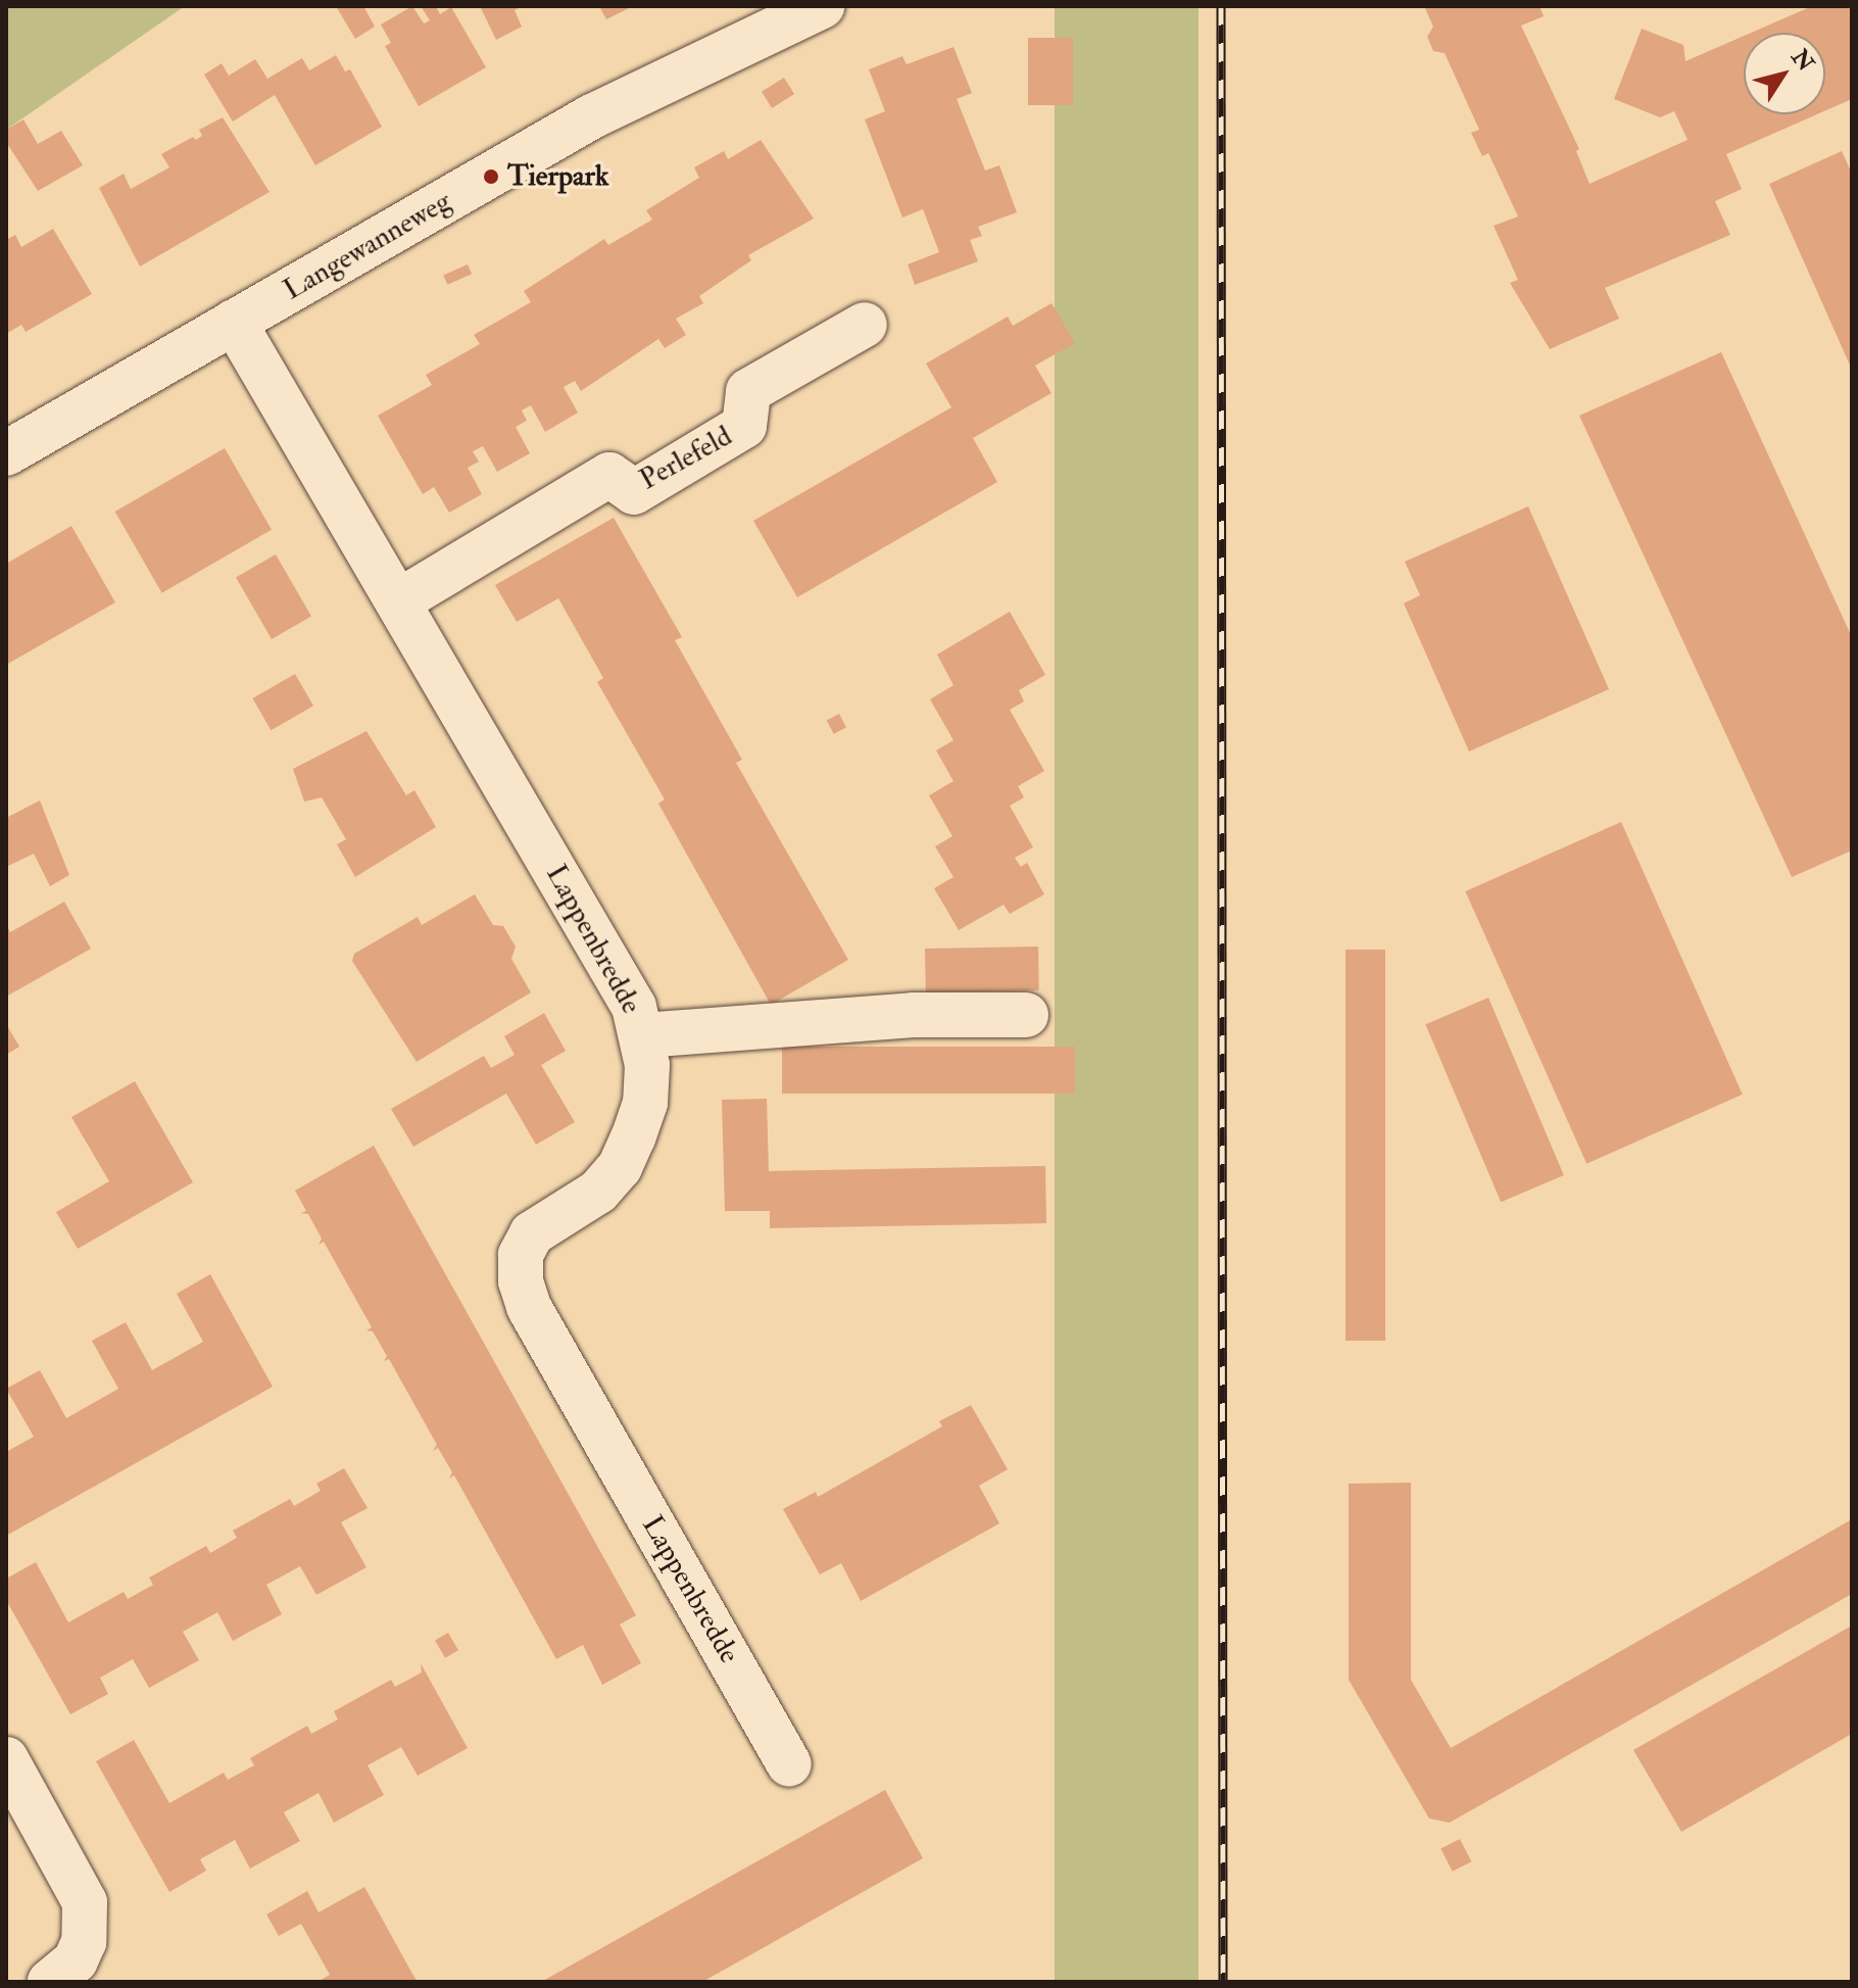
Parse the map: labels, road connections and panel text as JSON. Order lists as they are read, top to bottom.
{
  "streets": {
    "street": ["Langewanneweg", "Perlefeld", "Lappenbredde"]
  },
  "crossings": [
    ["Langewanneweg", "Lappenbredde"],
    ["Perlefeld", "Lappenbredde"]
  ],
  "places": ["Tierpark"],
  "north": "top right"
}
